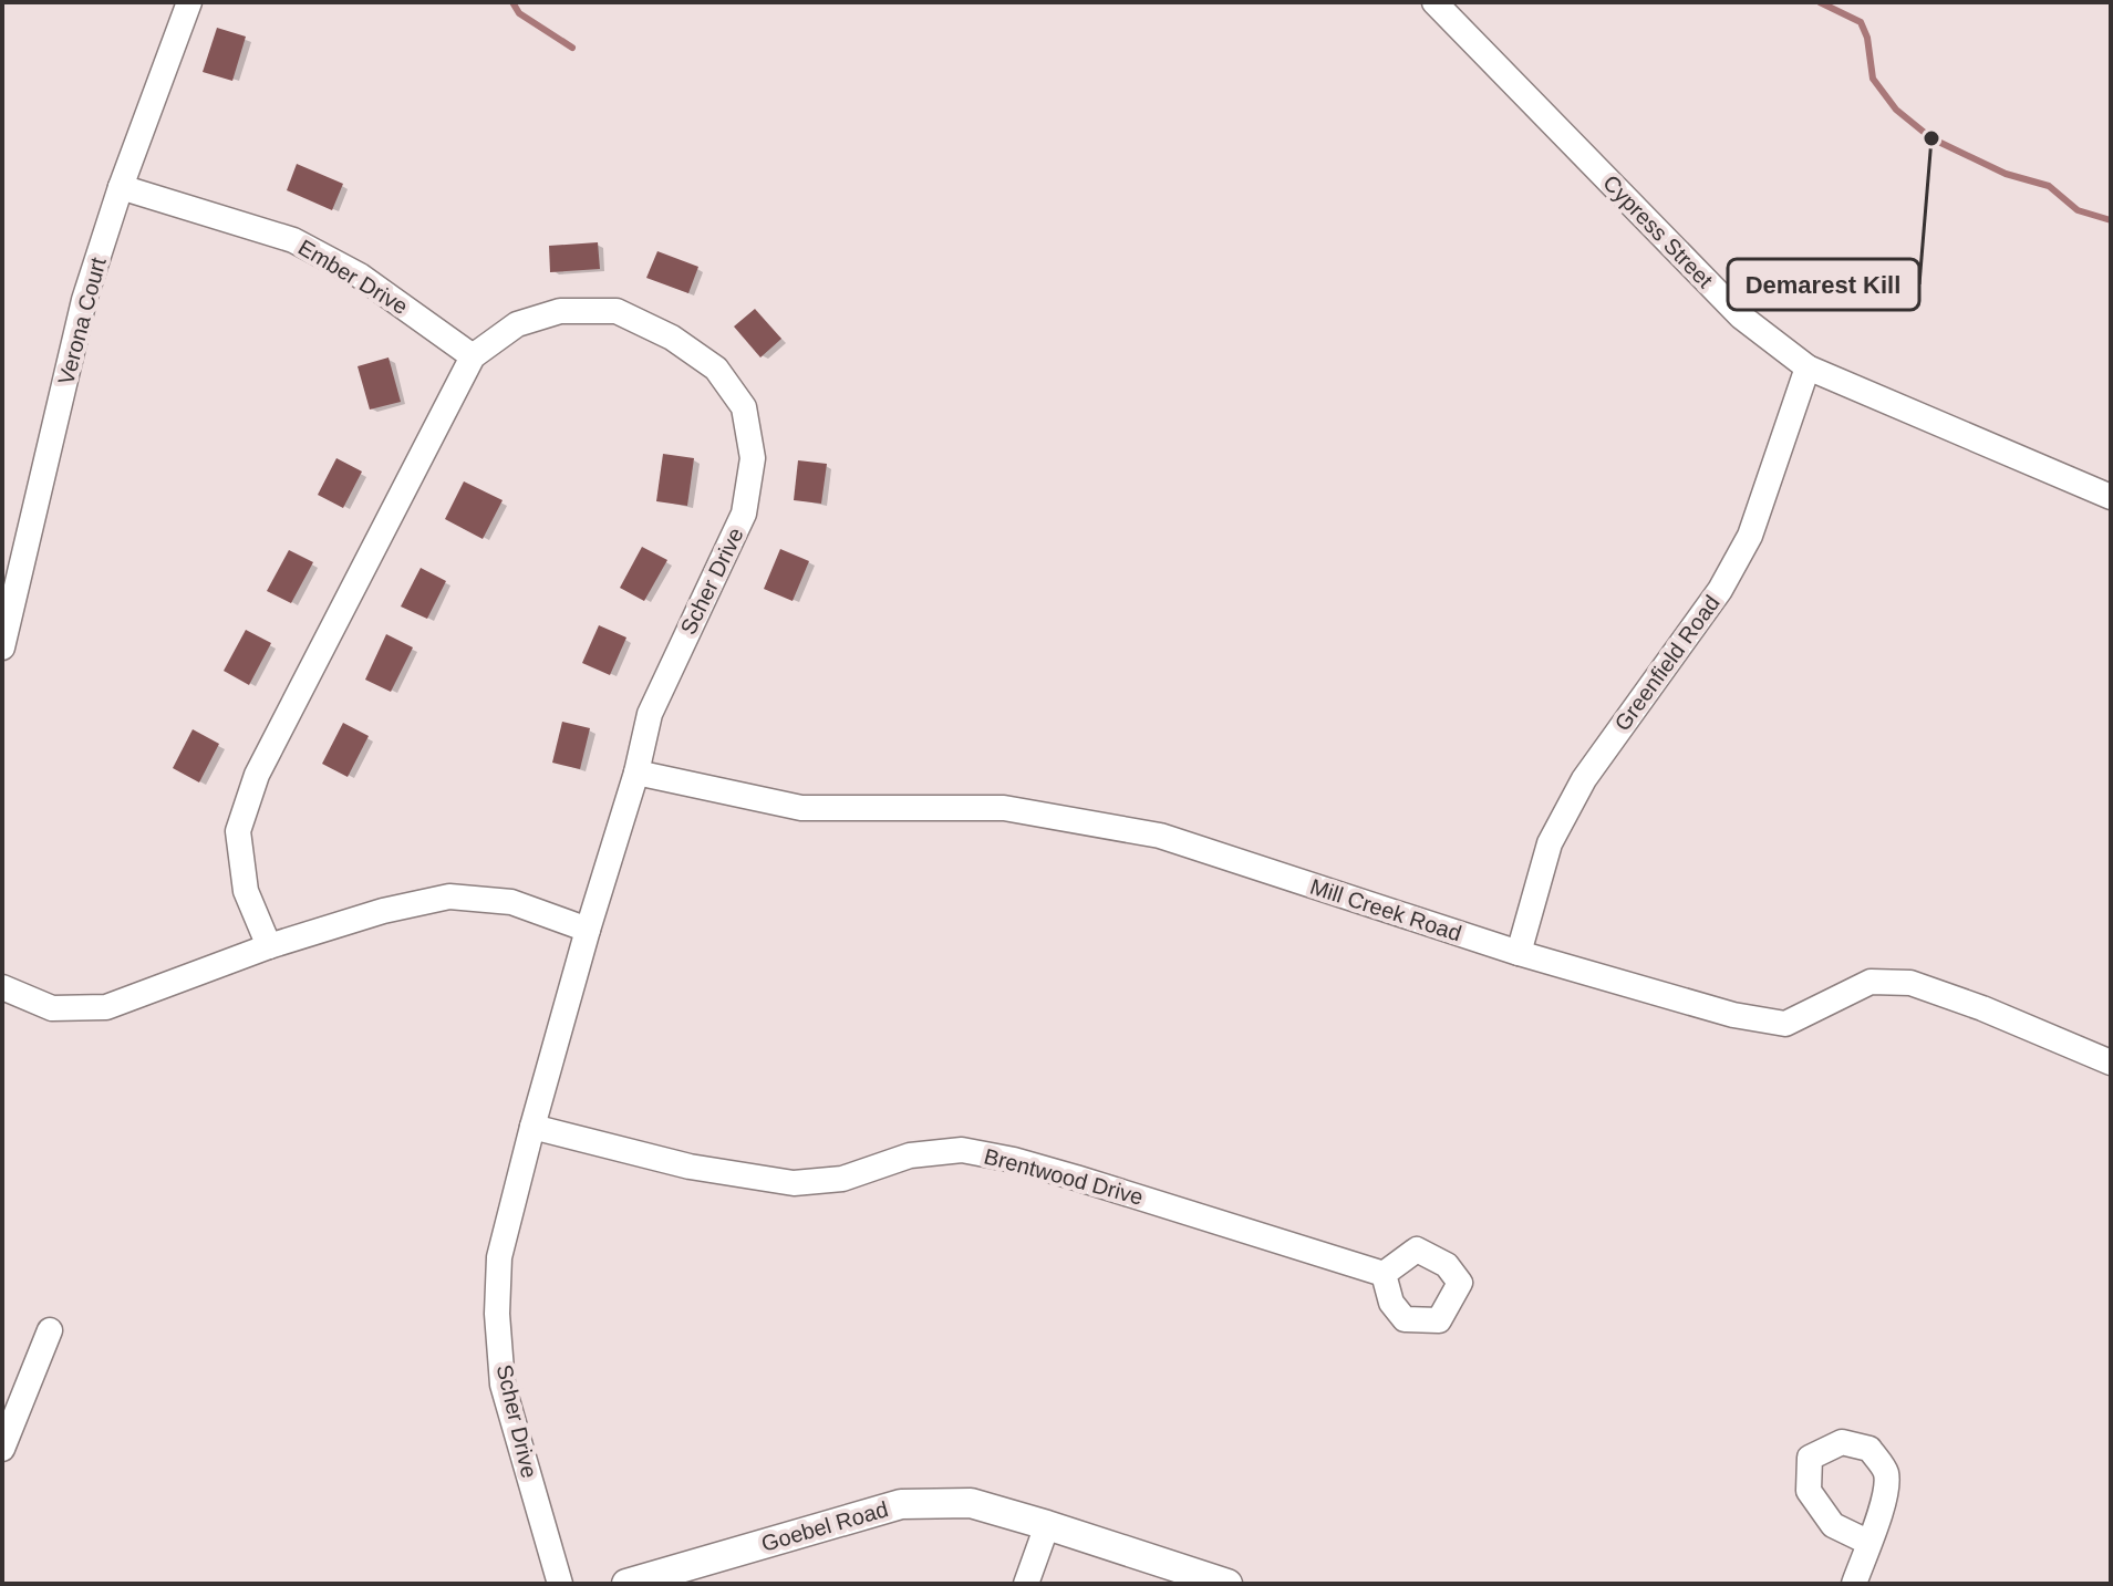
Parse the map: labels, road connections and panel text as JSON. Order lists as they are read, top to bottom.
{
  "streets": {
    "street": [
      "Cypress Street",
      "Ember Drive",
      "Verona Court",
      "Scher Drive",
      "Greenfield Road",
      "Mill Creek Road",
      "Brentwood Drive",
      "Goebel Road"
    ]
  },
  "crossings": [
    ["Cypress Street", "Greenfield Road"],
    ["Ember Drive", "Verona Court"],
    ["Ember Drive", "Scher Drive"],
    ["Scher Drive", "Mill Creek Road"],
    ["Scher Drive", "Brentwood Drive"],
    ["Greenfield Road", "Mill Creek Road"]
  ],
  "places": ["Demarest Kill"]
}
